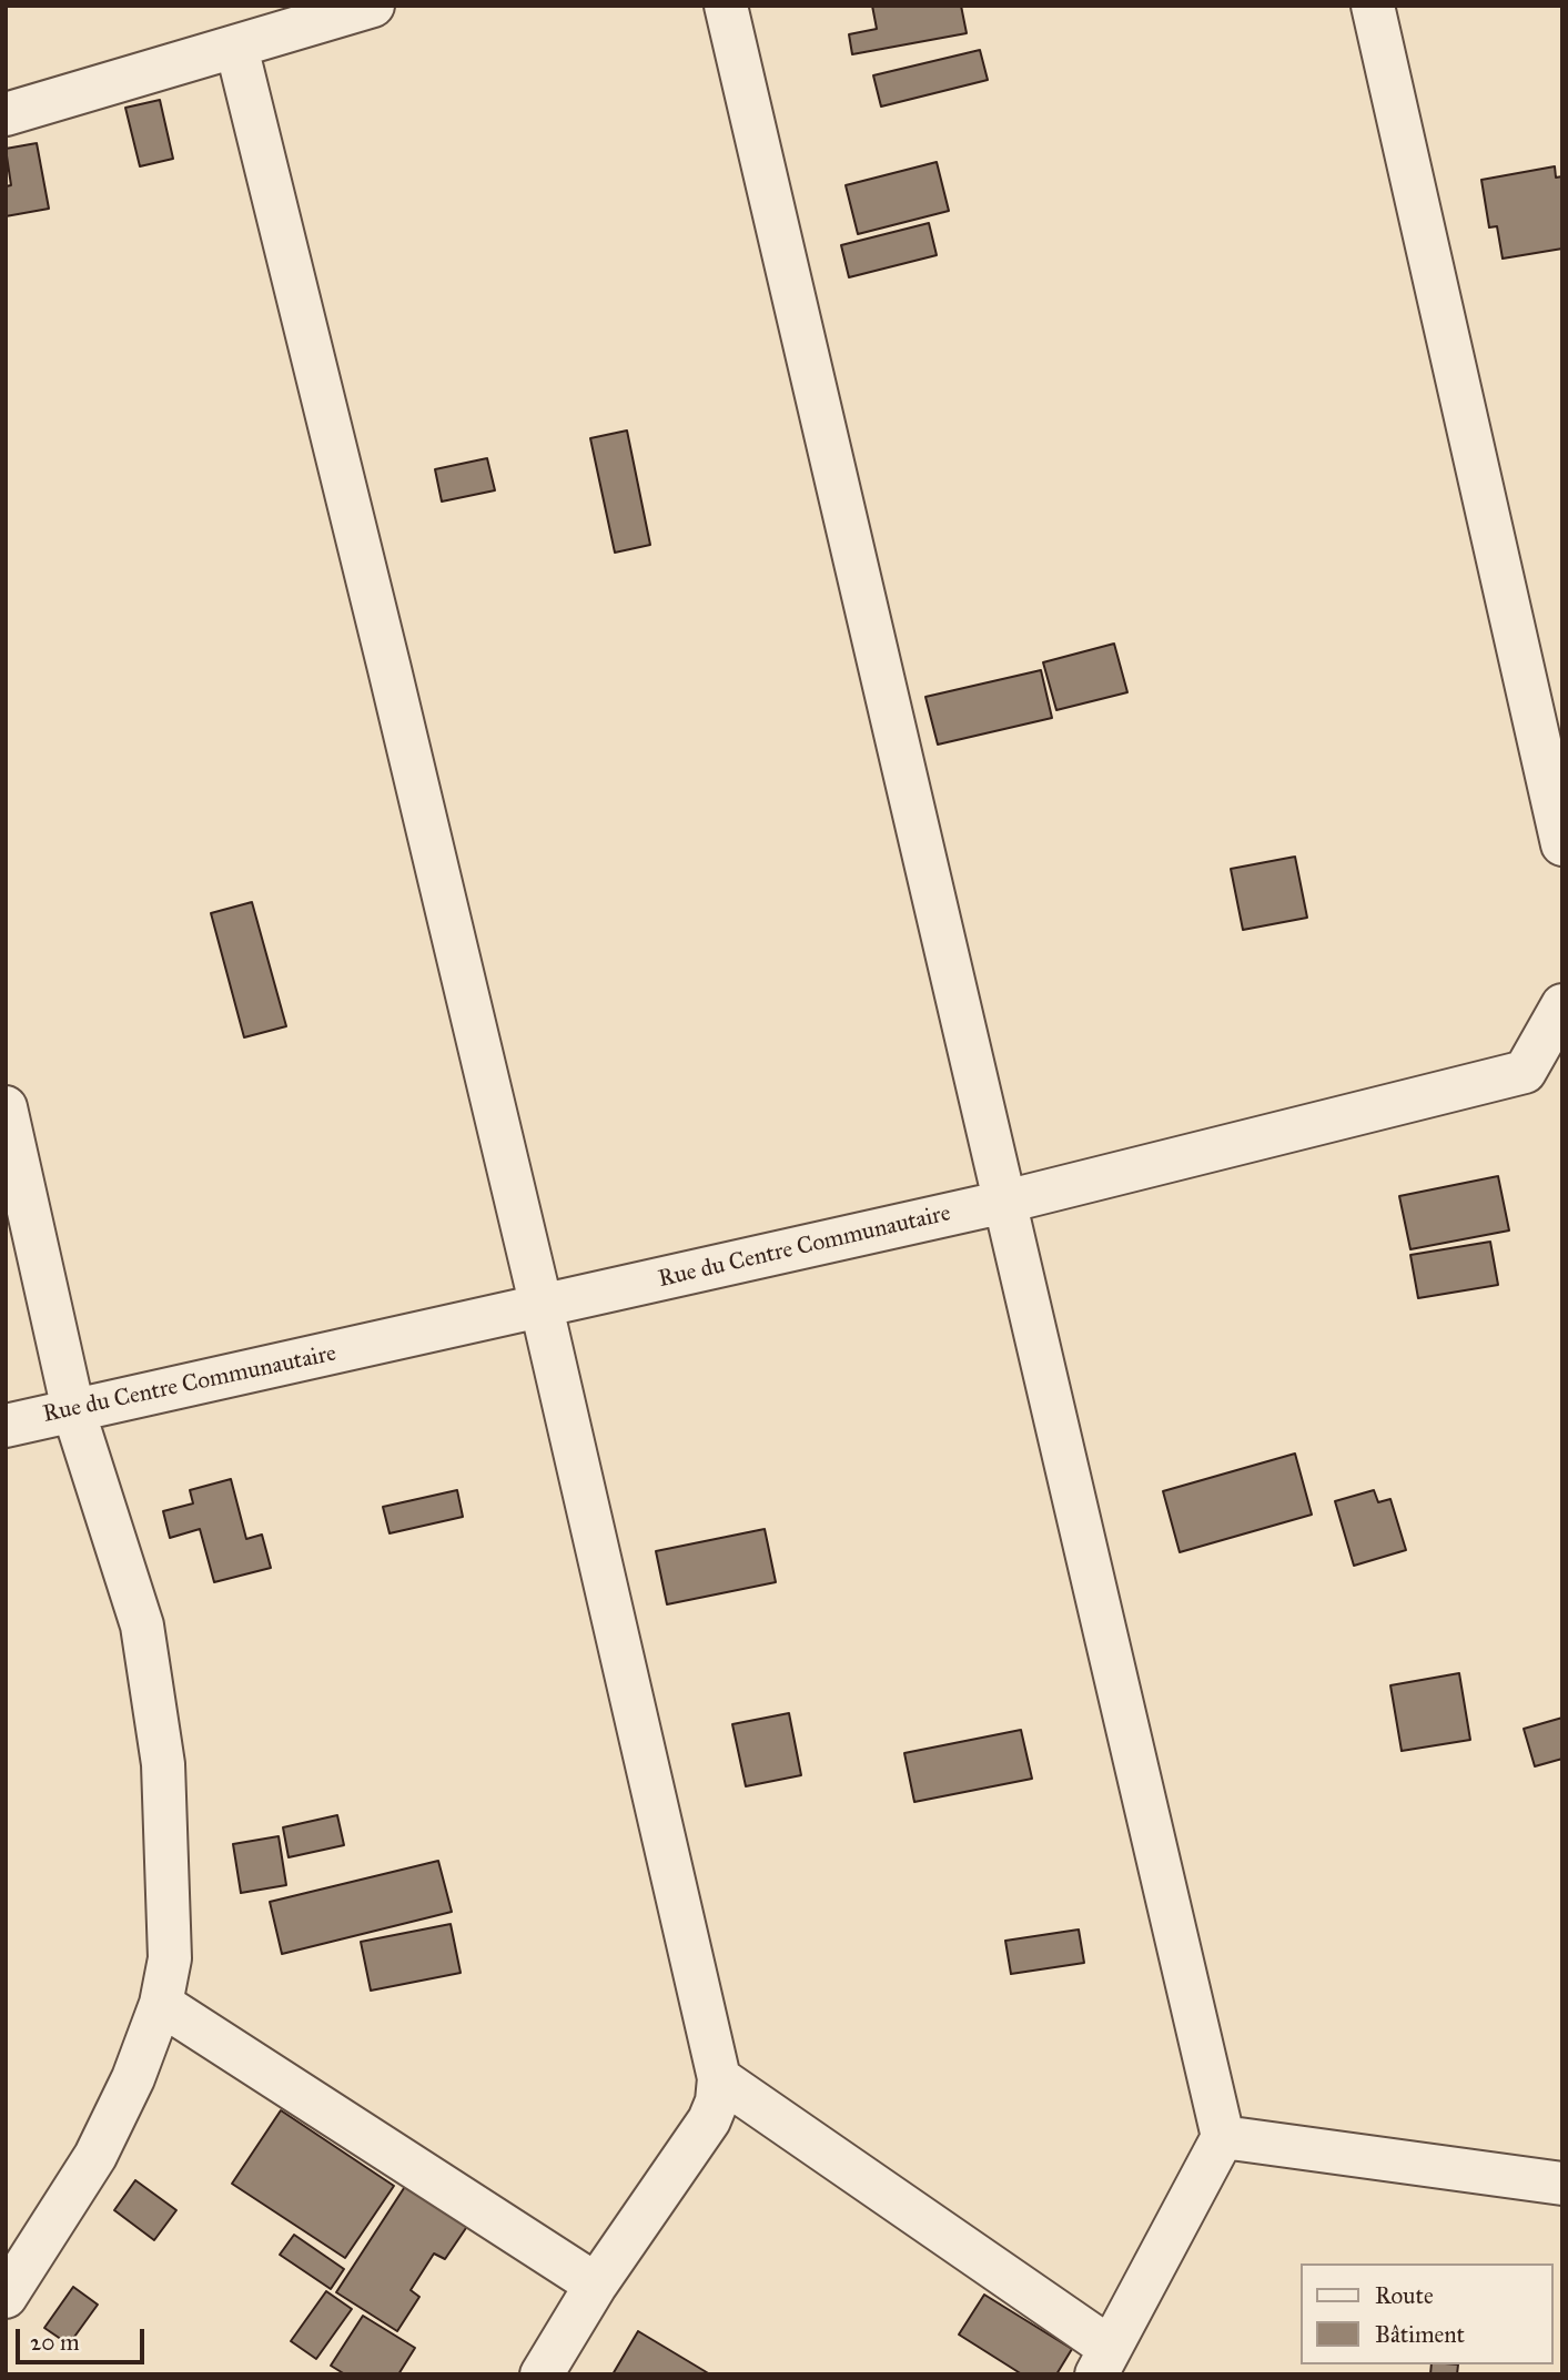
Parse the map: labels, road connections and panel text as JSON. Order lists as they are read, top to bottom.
{
  "streets": {
    "street": ["Rue du Centre Communautaire"]
  },
  "legend": ["Route", "Bâtiment"],
  "scale_bar": "20 m"
}
